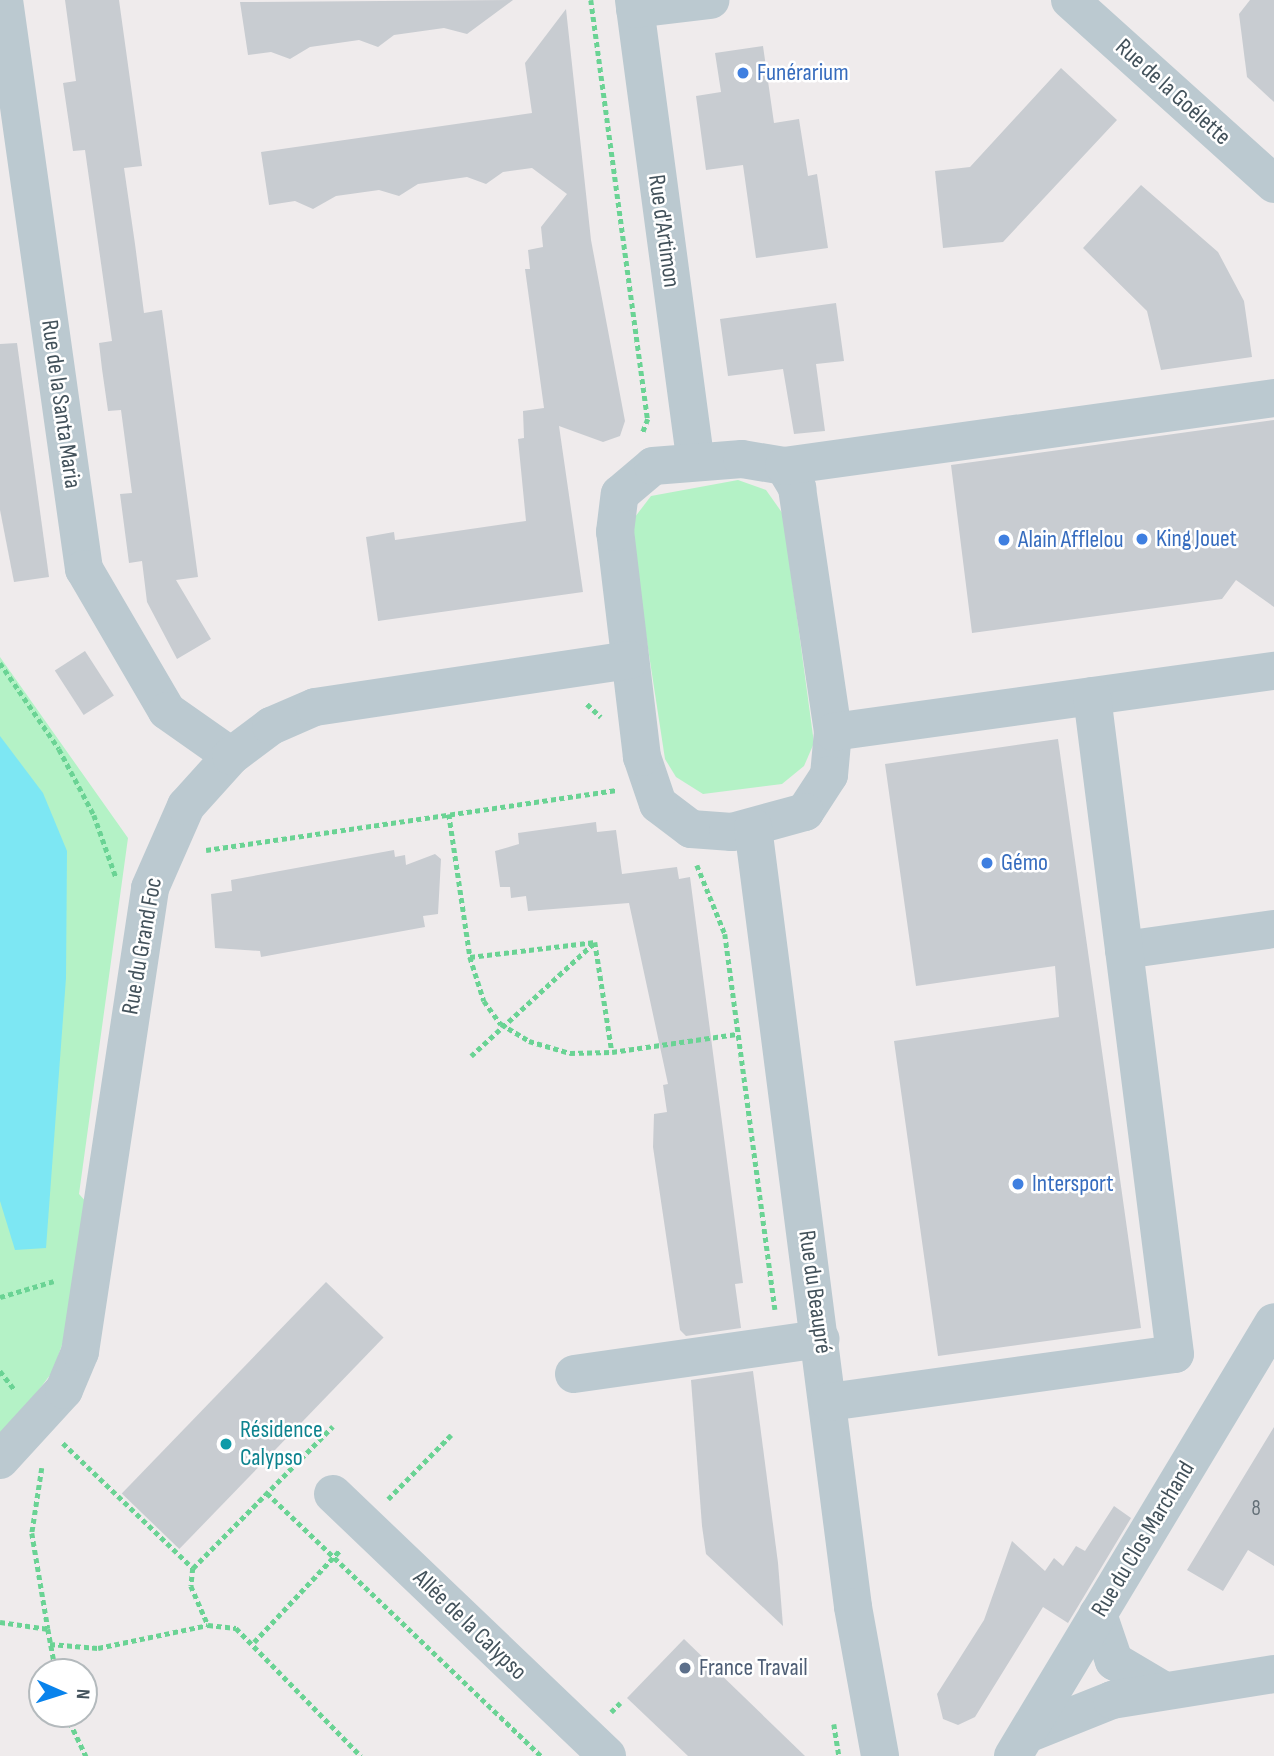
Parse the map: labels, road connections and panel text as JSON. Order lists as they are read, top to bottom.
{
  "streets": {
    "street": [
      "Rue de la Goélette",
      "Rue d'Artimon",
      "Rue de la Santa Maria",
      "Rue du Grand Foc",
      "Rue du Beaupré",
      "Rue du Clos Marchand",
      "Allée de la Calypso"
    ]
  },
  "crossings": [
    ["Rue de la Santa Maria", "Rue du Grand Foc"]
  ],
  "places": [
    "Funérarium",
    "King Jouet",
    "Alain Afflelou",
    "Gémo",
    "Intersport",
    "Résidence Calypso",
    "France Travail"
  ],
  "house_numbers": ["8"],
  "north": "right"
}
